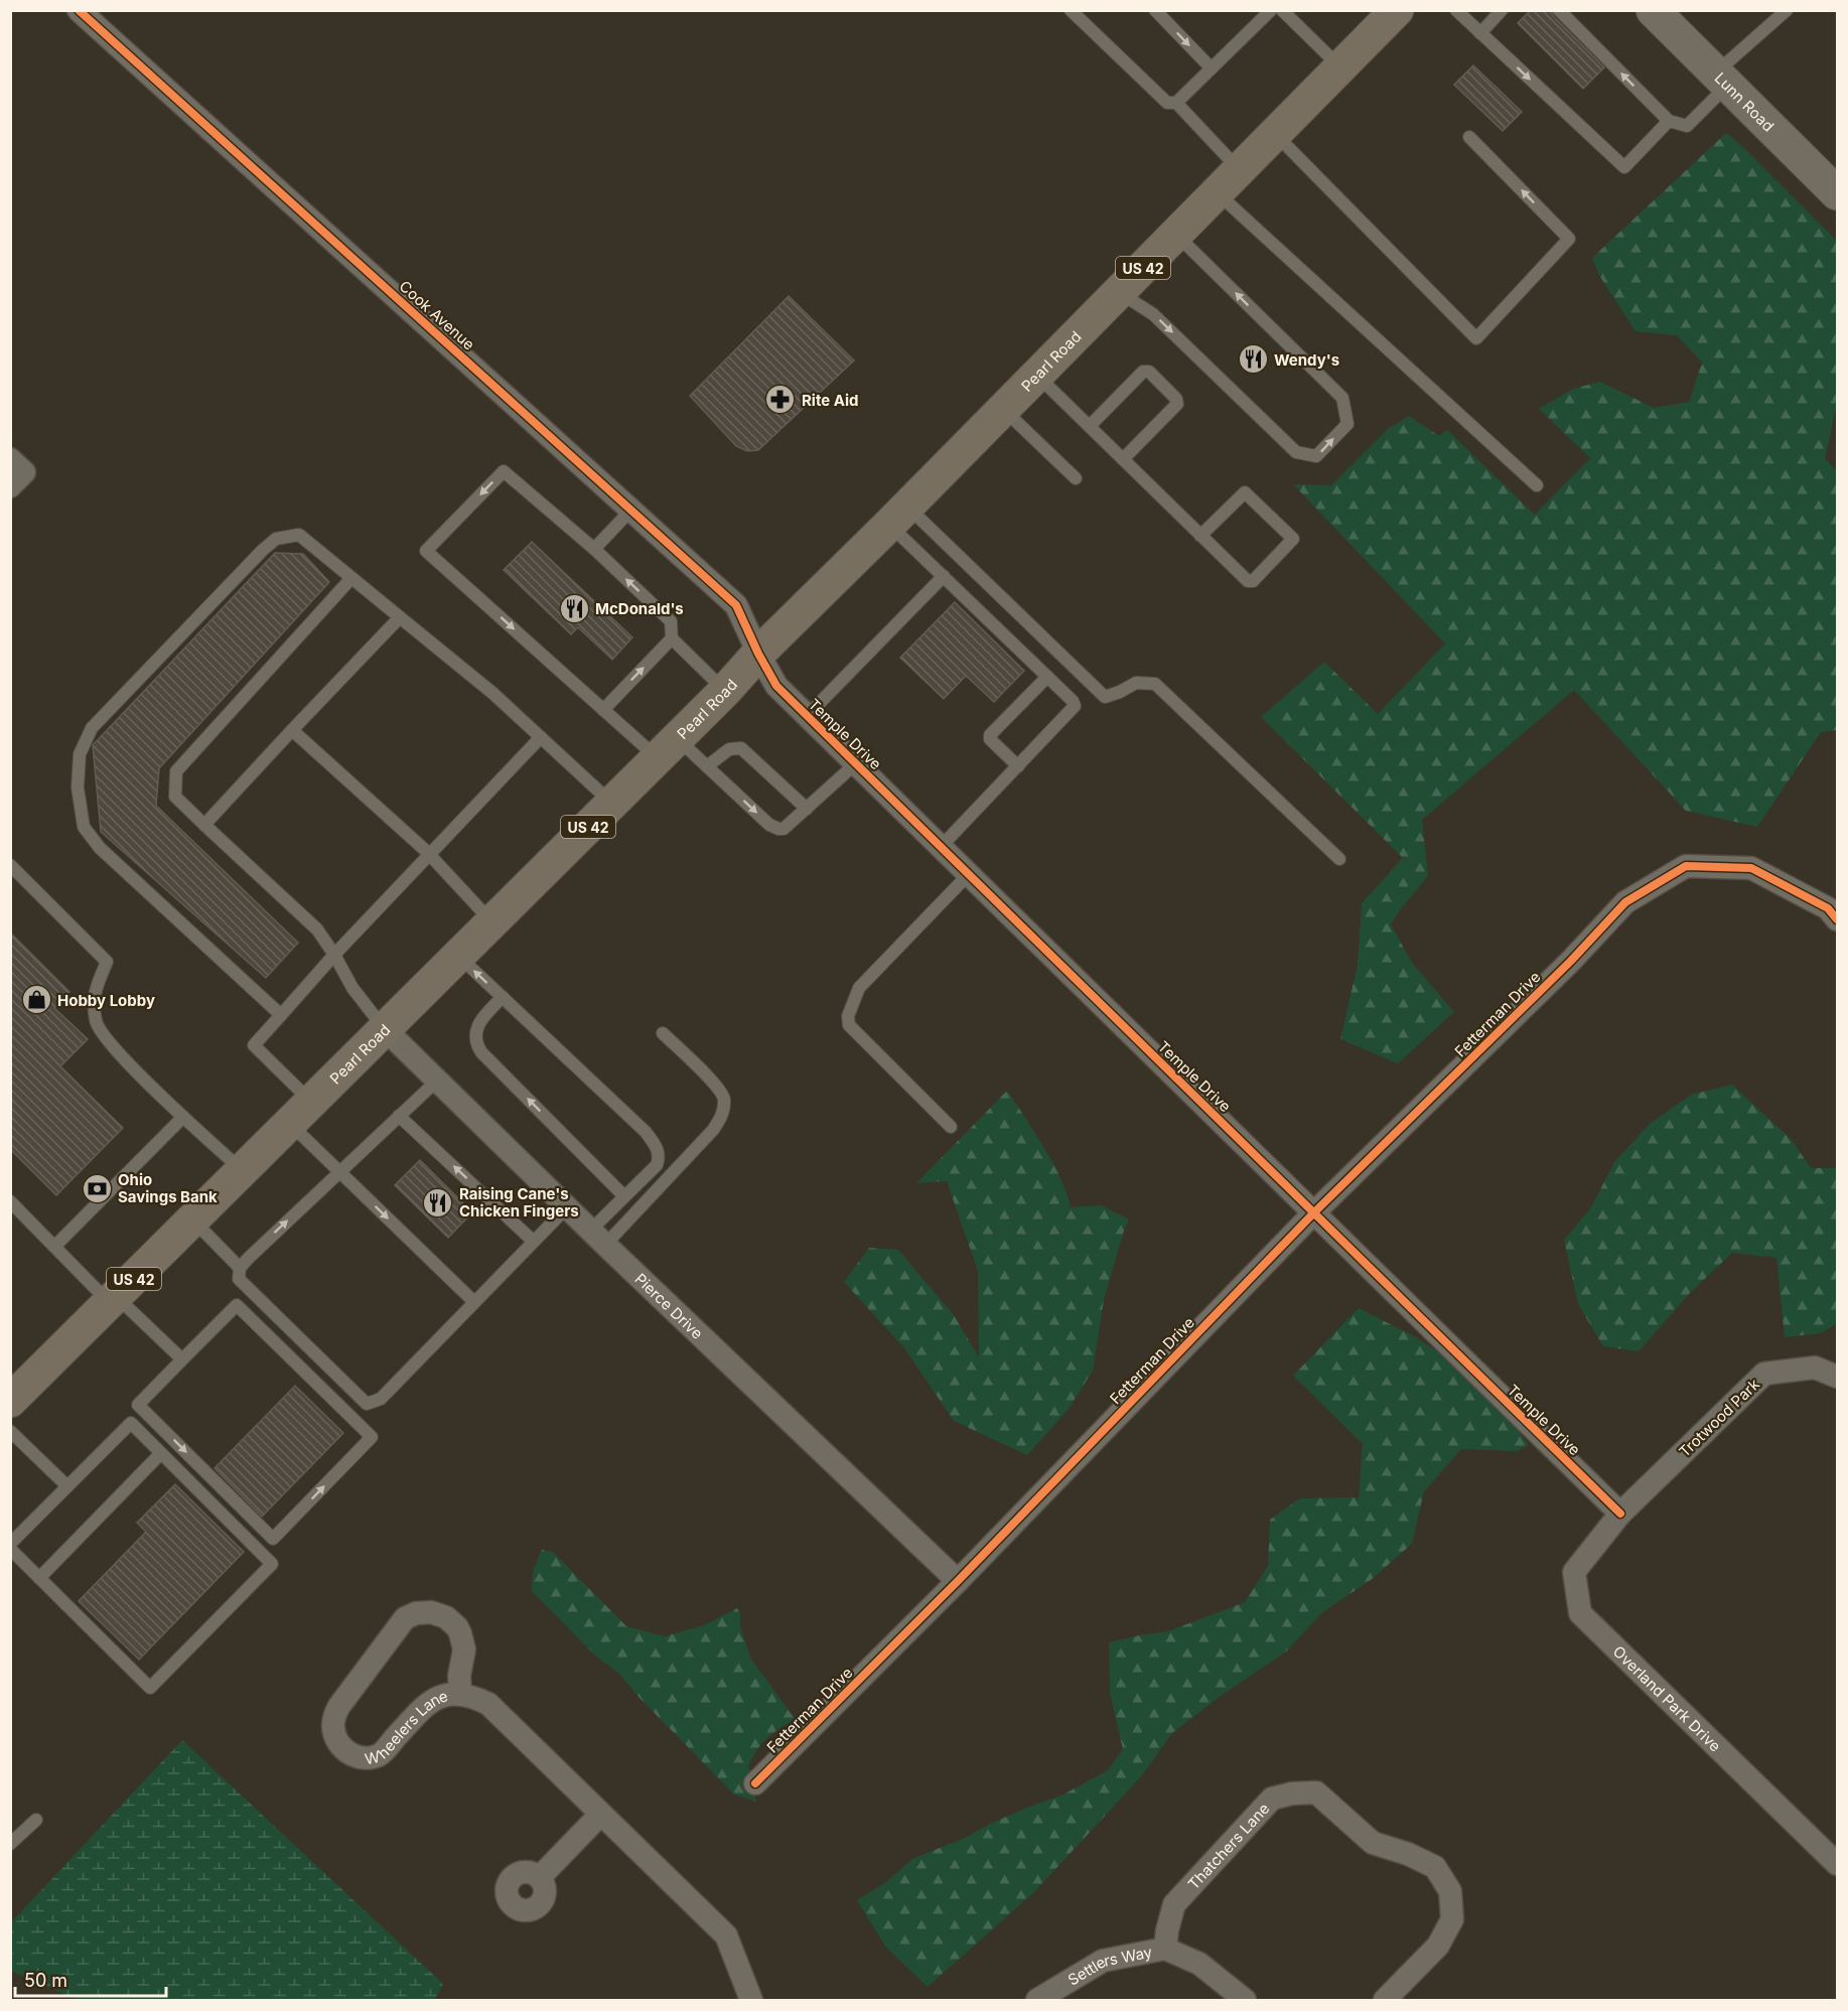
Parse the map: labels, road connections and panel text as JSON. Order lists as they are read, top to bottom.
{
  "streets": {
    "main road": ["US 42", "Pearl Road"],
    "street": [
      "Lunn Road",
      "Cook Avenue",
      "Temple Drive",
      "Fetterman Drive",
      "Pierce Drive",
      "Trotwood Park",
      "Overland Park Drive",
      "Wheelers Lane",
      "Thatchers Lane",
      "Settlers Way"
    ]
  },
  "crossings": [
    ["Cook Avenue", "Pearl Road"],
    ["Cook Avenue", "Temple Drive"],
    ["Pearl Road", "Temple Drive"],
    ["Pearl Road", "Pierce Drive"],
    ["Temple Drive", "Fetterman Drive"],
    ["Temple Drive", "Trotwood Park"],
    ["Temple Drive", "Overland Park Drive"],
    ["Fetterman Drive", "Pierce Drive"],
    ["Trotwood Park", "Overland Park Drive"],
    ["Thatchers Lane", "Settlers Way"]
  ],
  "places": {
    "restaurant": ["Wendy's", "McDonald's", "Raising Cane's Chicken Fingers"],
    "pharmacy": ["Rite Aid"],
    "shop": ["Hobby Lobby"],
    "bank": ["Ohio Savings Bank"]
  },
  "scale_bar": "50 m"
}
